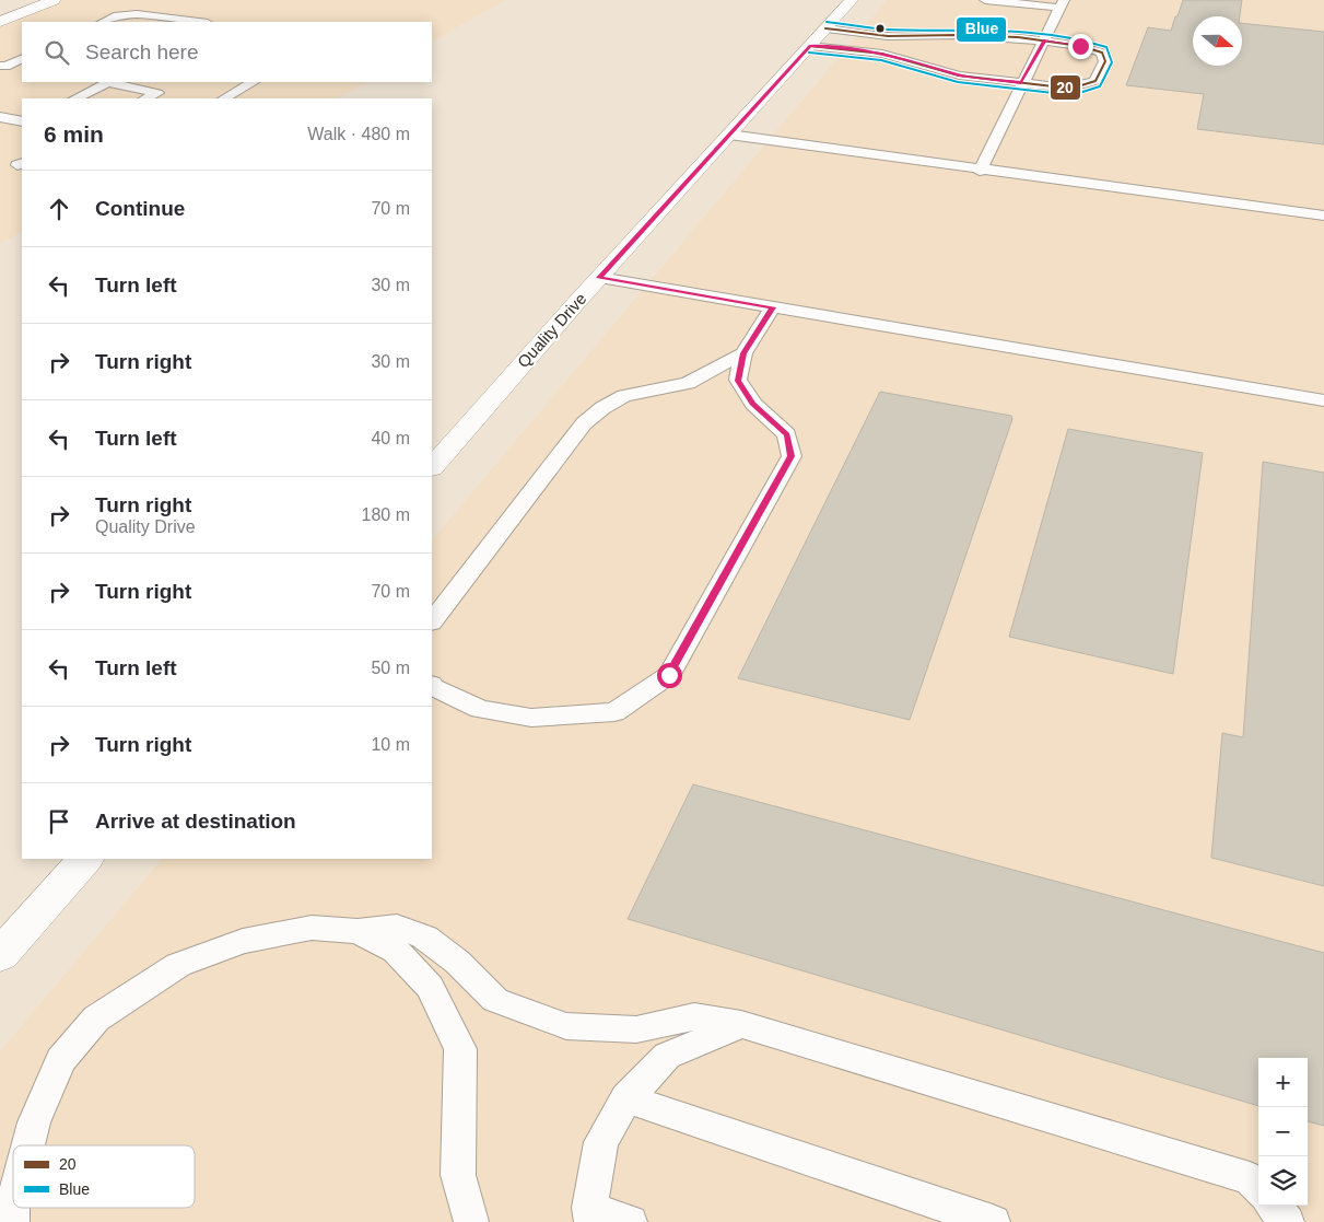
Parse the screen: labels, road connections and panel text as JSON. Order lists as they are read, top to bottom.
{
  "streets": {
    "street": ["Quality Drive"]
  },
  "lines": ["transit line Blue", "transit line 20"],
  "legend": ["20", "Blue"],
  "north": "right",
  "page": {
    "search": "Search here",
    "heading": ["6 min", "Walk · 480 m"],
    "list": [
      ["Continue", "70 m"],
      ["Turn left", "30 m"],
      ["Turn right", "30 m"],
      ["Turn left", "40 m"],
      ["Turn right", "Quality Drive", "180 m"],
      ["Turn right", "70 m"],
      ["Turn left", "50 m"],
      ["Turn right", "10 m"],
      "Arrive at destination"
    ],
    "map_buttons": ["+", "−"]
  }
}
